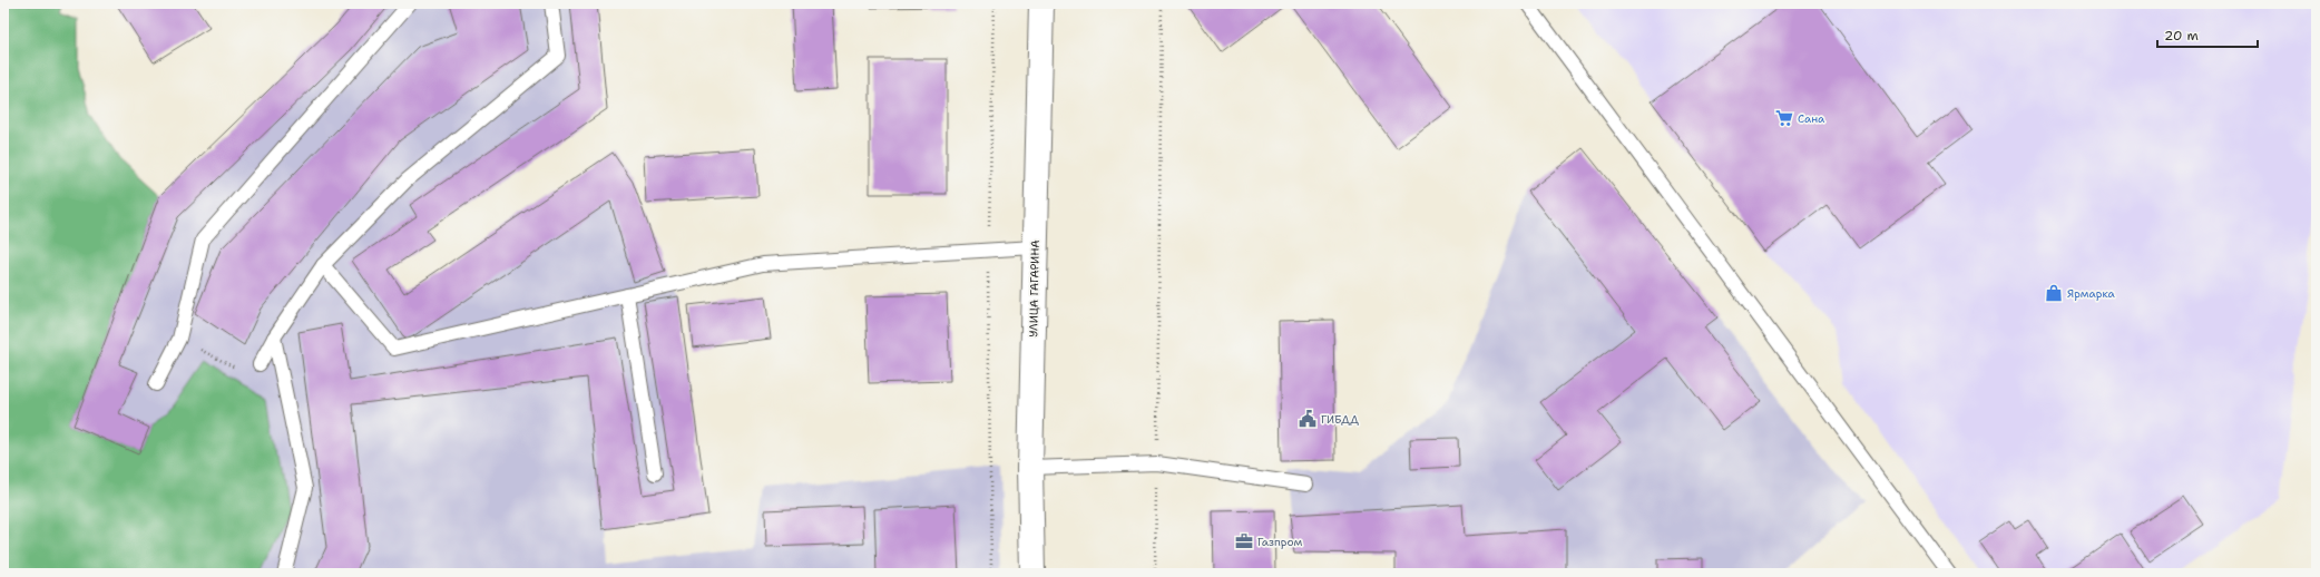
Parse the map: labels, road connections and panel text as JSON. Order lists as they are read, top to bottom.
{
  "streets": {
    "street": ["УЛИЦА ГАГАРИНА"]
  },
  "places": {
    "supermarket": ["Сана"],
    "shop": ["Ярмарка"],
    "public building": ["ГИБДД"],
    "office": ["Газпром"]
  },
  "scale_bar": "20 m"
}
